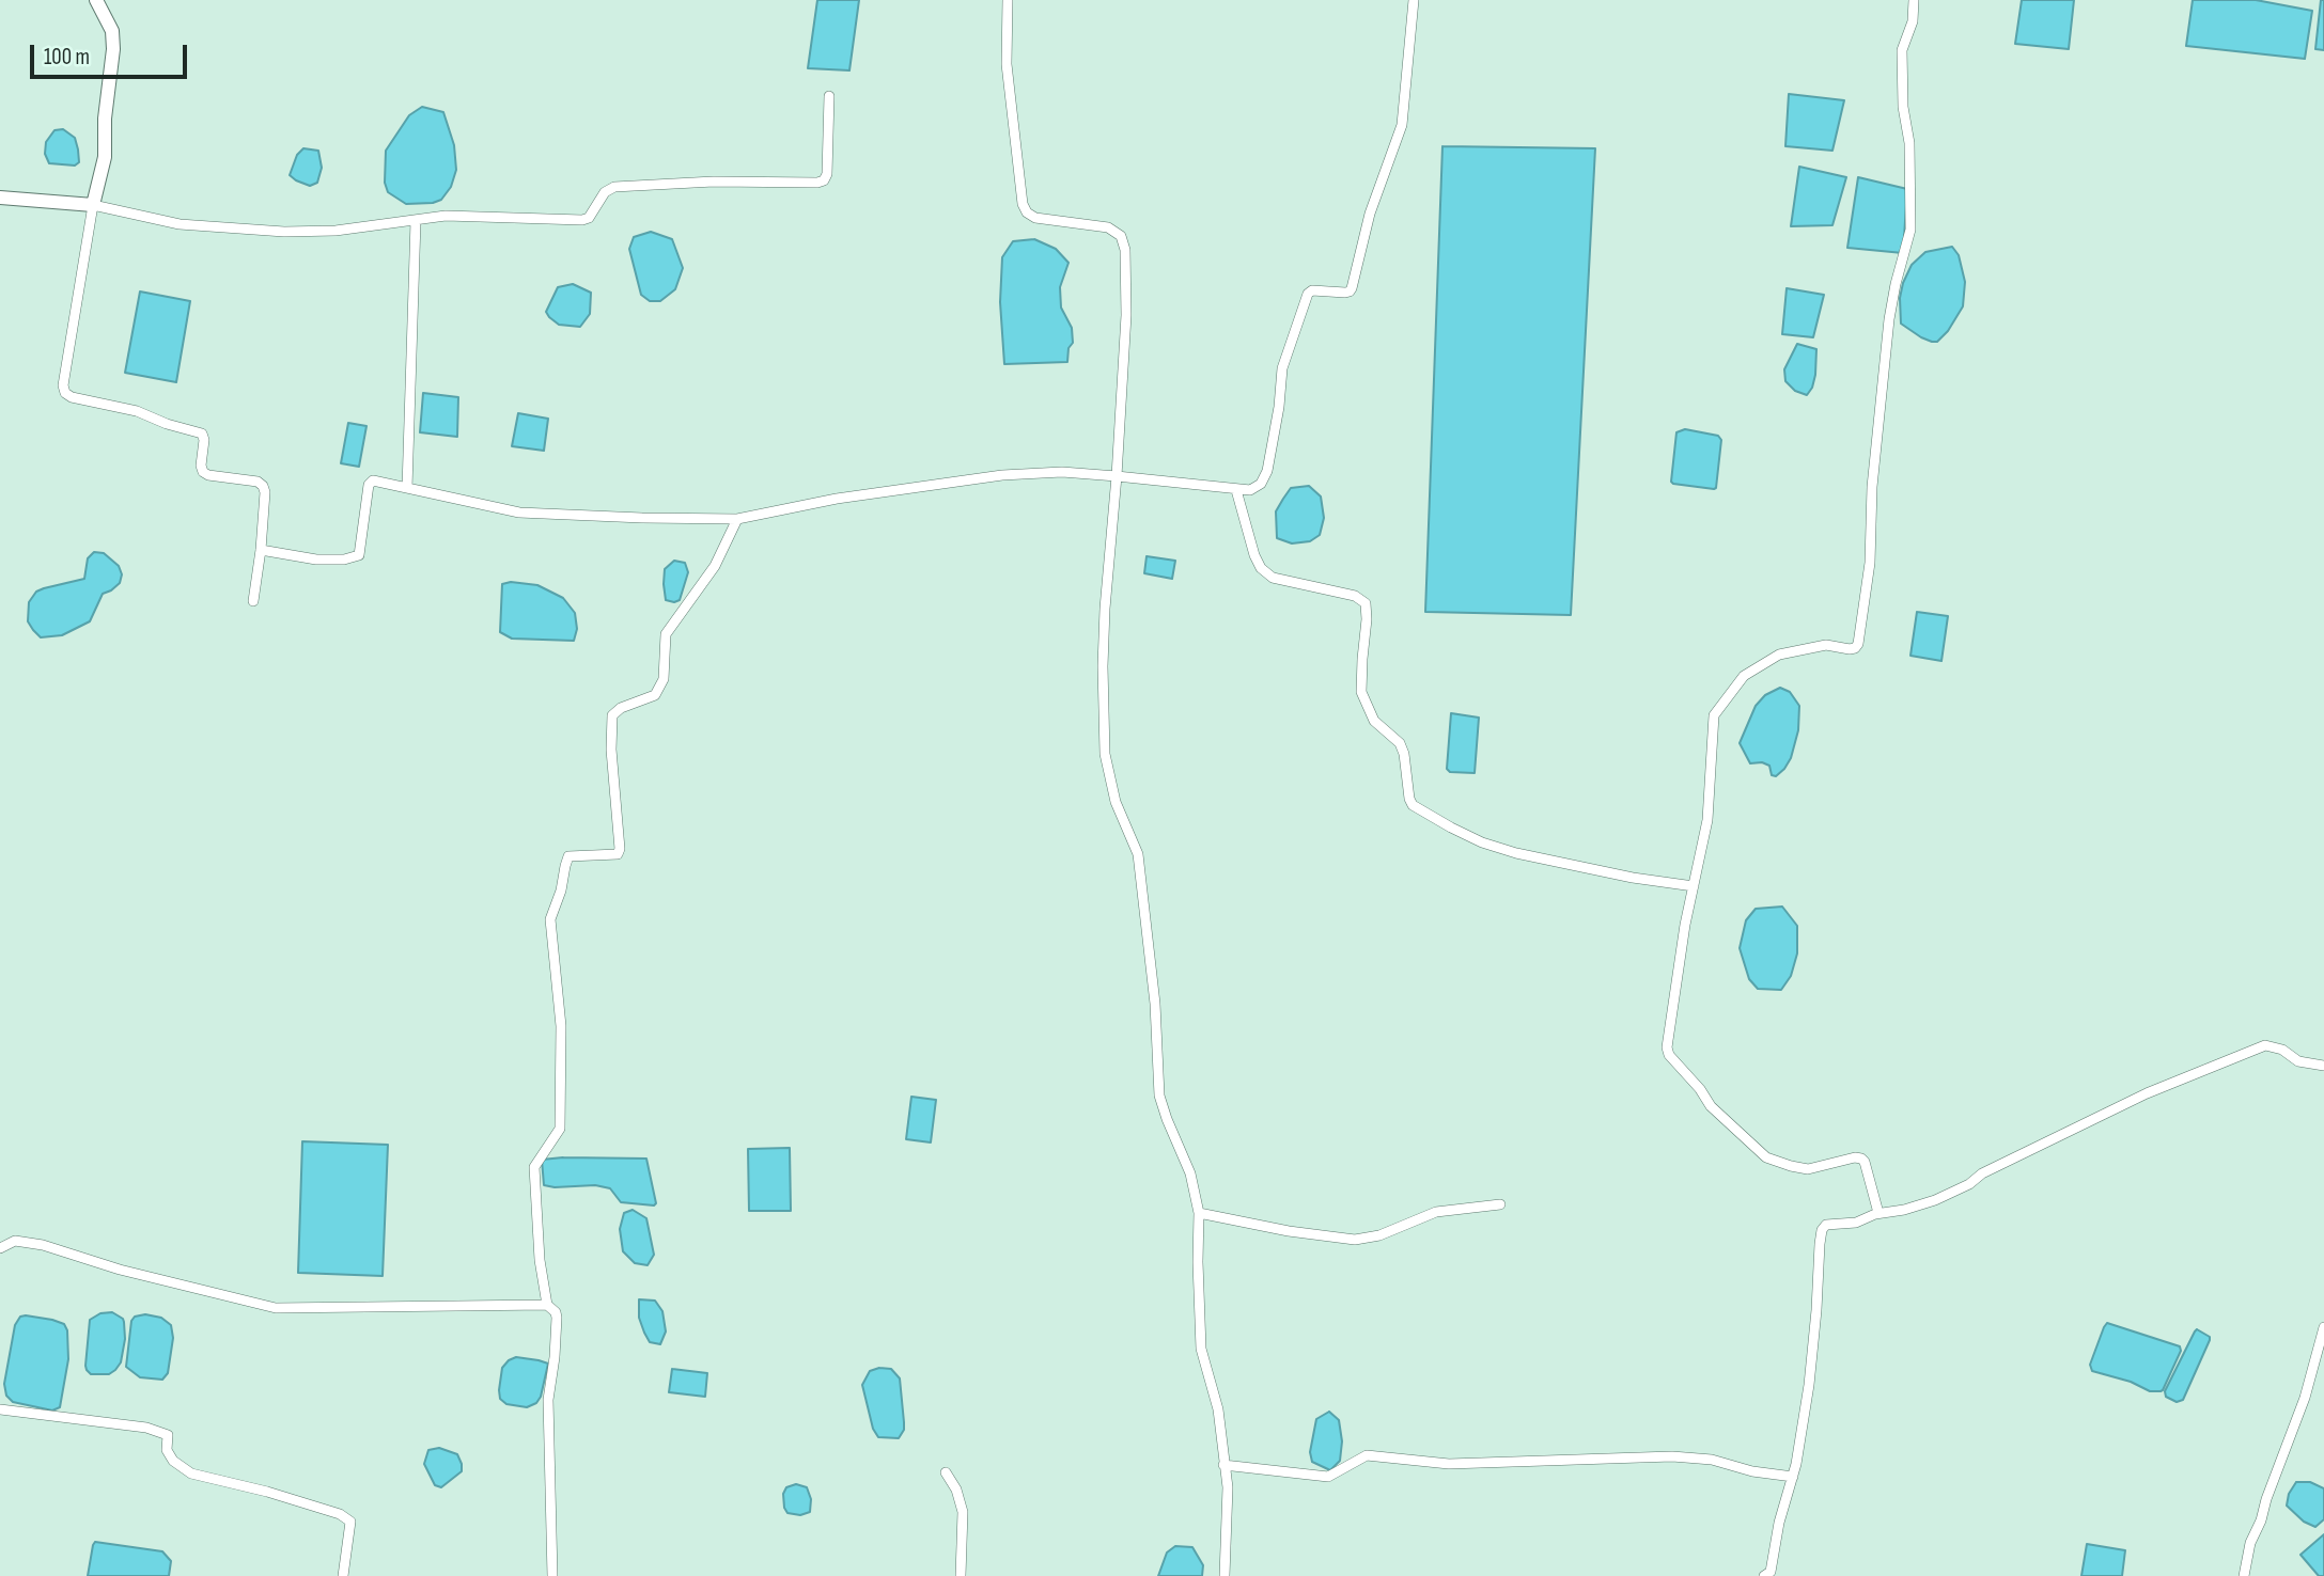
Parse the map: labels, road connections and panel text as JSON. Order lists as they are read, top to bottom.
{
  "scale_bar": "100 m"
}
